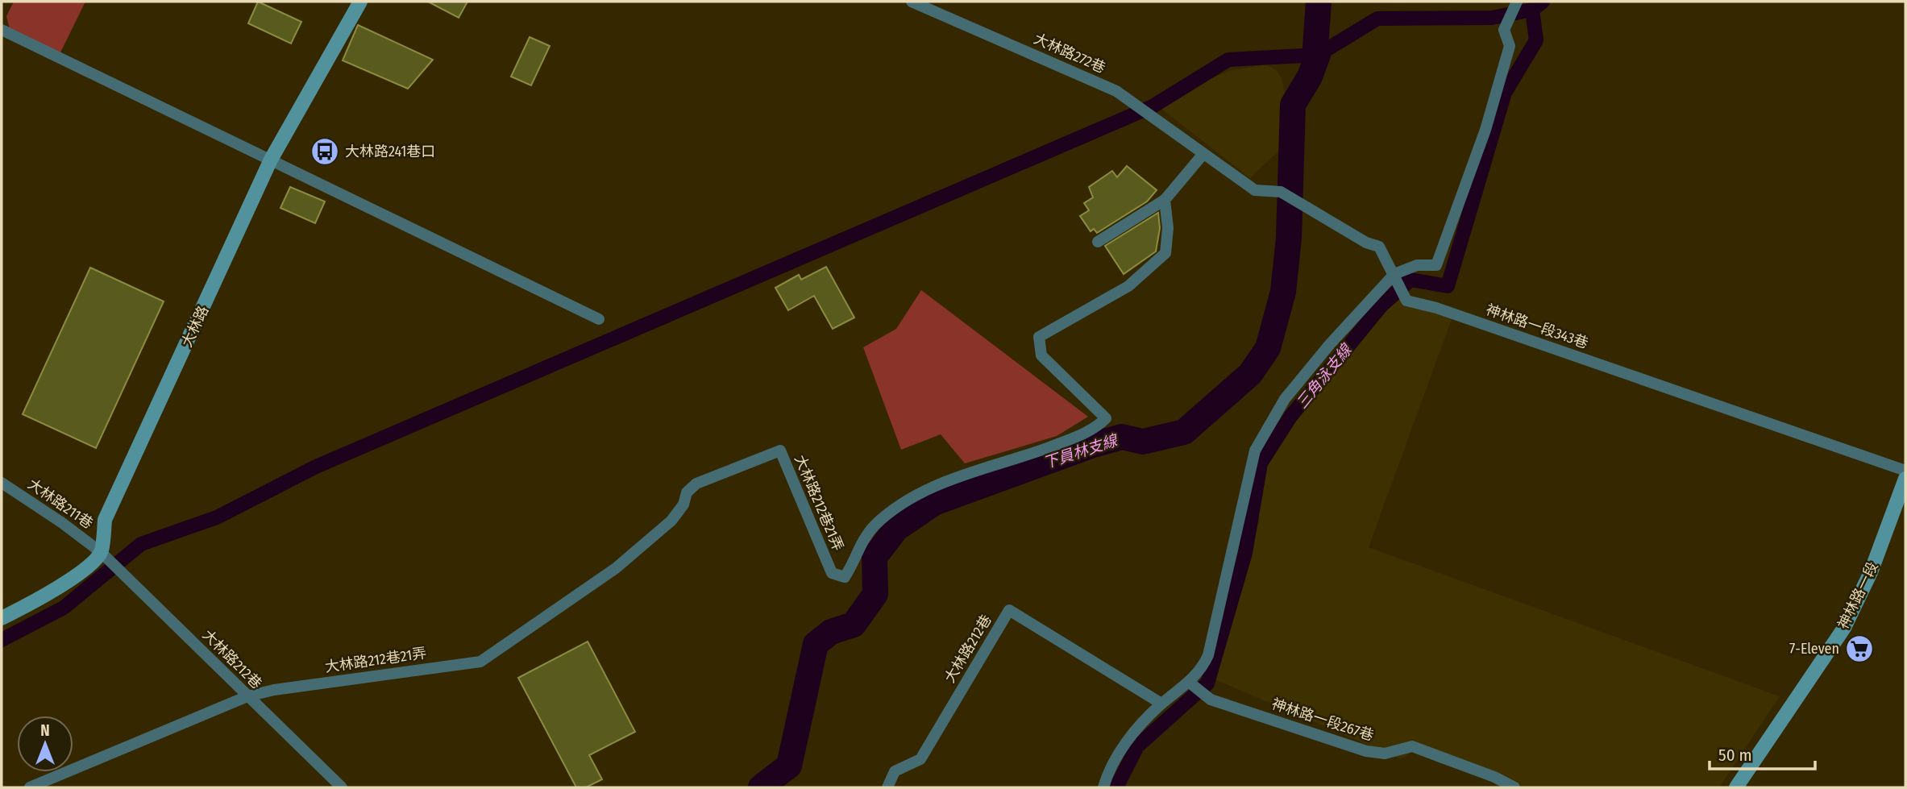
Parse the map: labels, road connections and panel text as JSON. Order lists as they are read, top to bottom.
{
  "streets": {
    "street": [
      "大林路272巷",
      "大林路",
      "神林路一段343巷",
      "大林路212巷21弄",
      "大林路211巷",
      "神林路一段",
      "大林路212巷",
      "神林路一段267巷"
    ]
  },
  "crossings": [
    ["大林路272巷", "神林路一段343巷"],
    ["大林路", "大林路211巷"],
    ["大林路", "大林路212巷"],
    ["大林路212巷21弄", "大林路212巷"],
    ["大林路211巷", "大林路212巷"]
  ],
  "water": ["三角泳支線", "下員林支線"],
  "places": {
    "bus stop": ["大林路241巷口"],
    "supermarket": ["7-Eleven"]
  },
  "scale_bar": "50 m",
  "north": "top"
}
